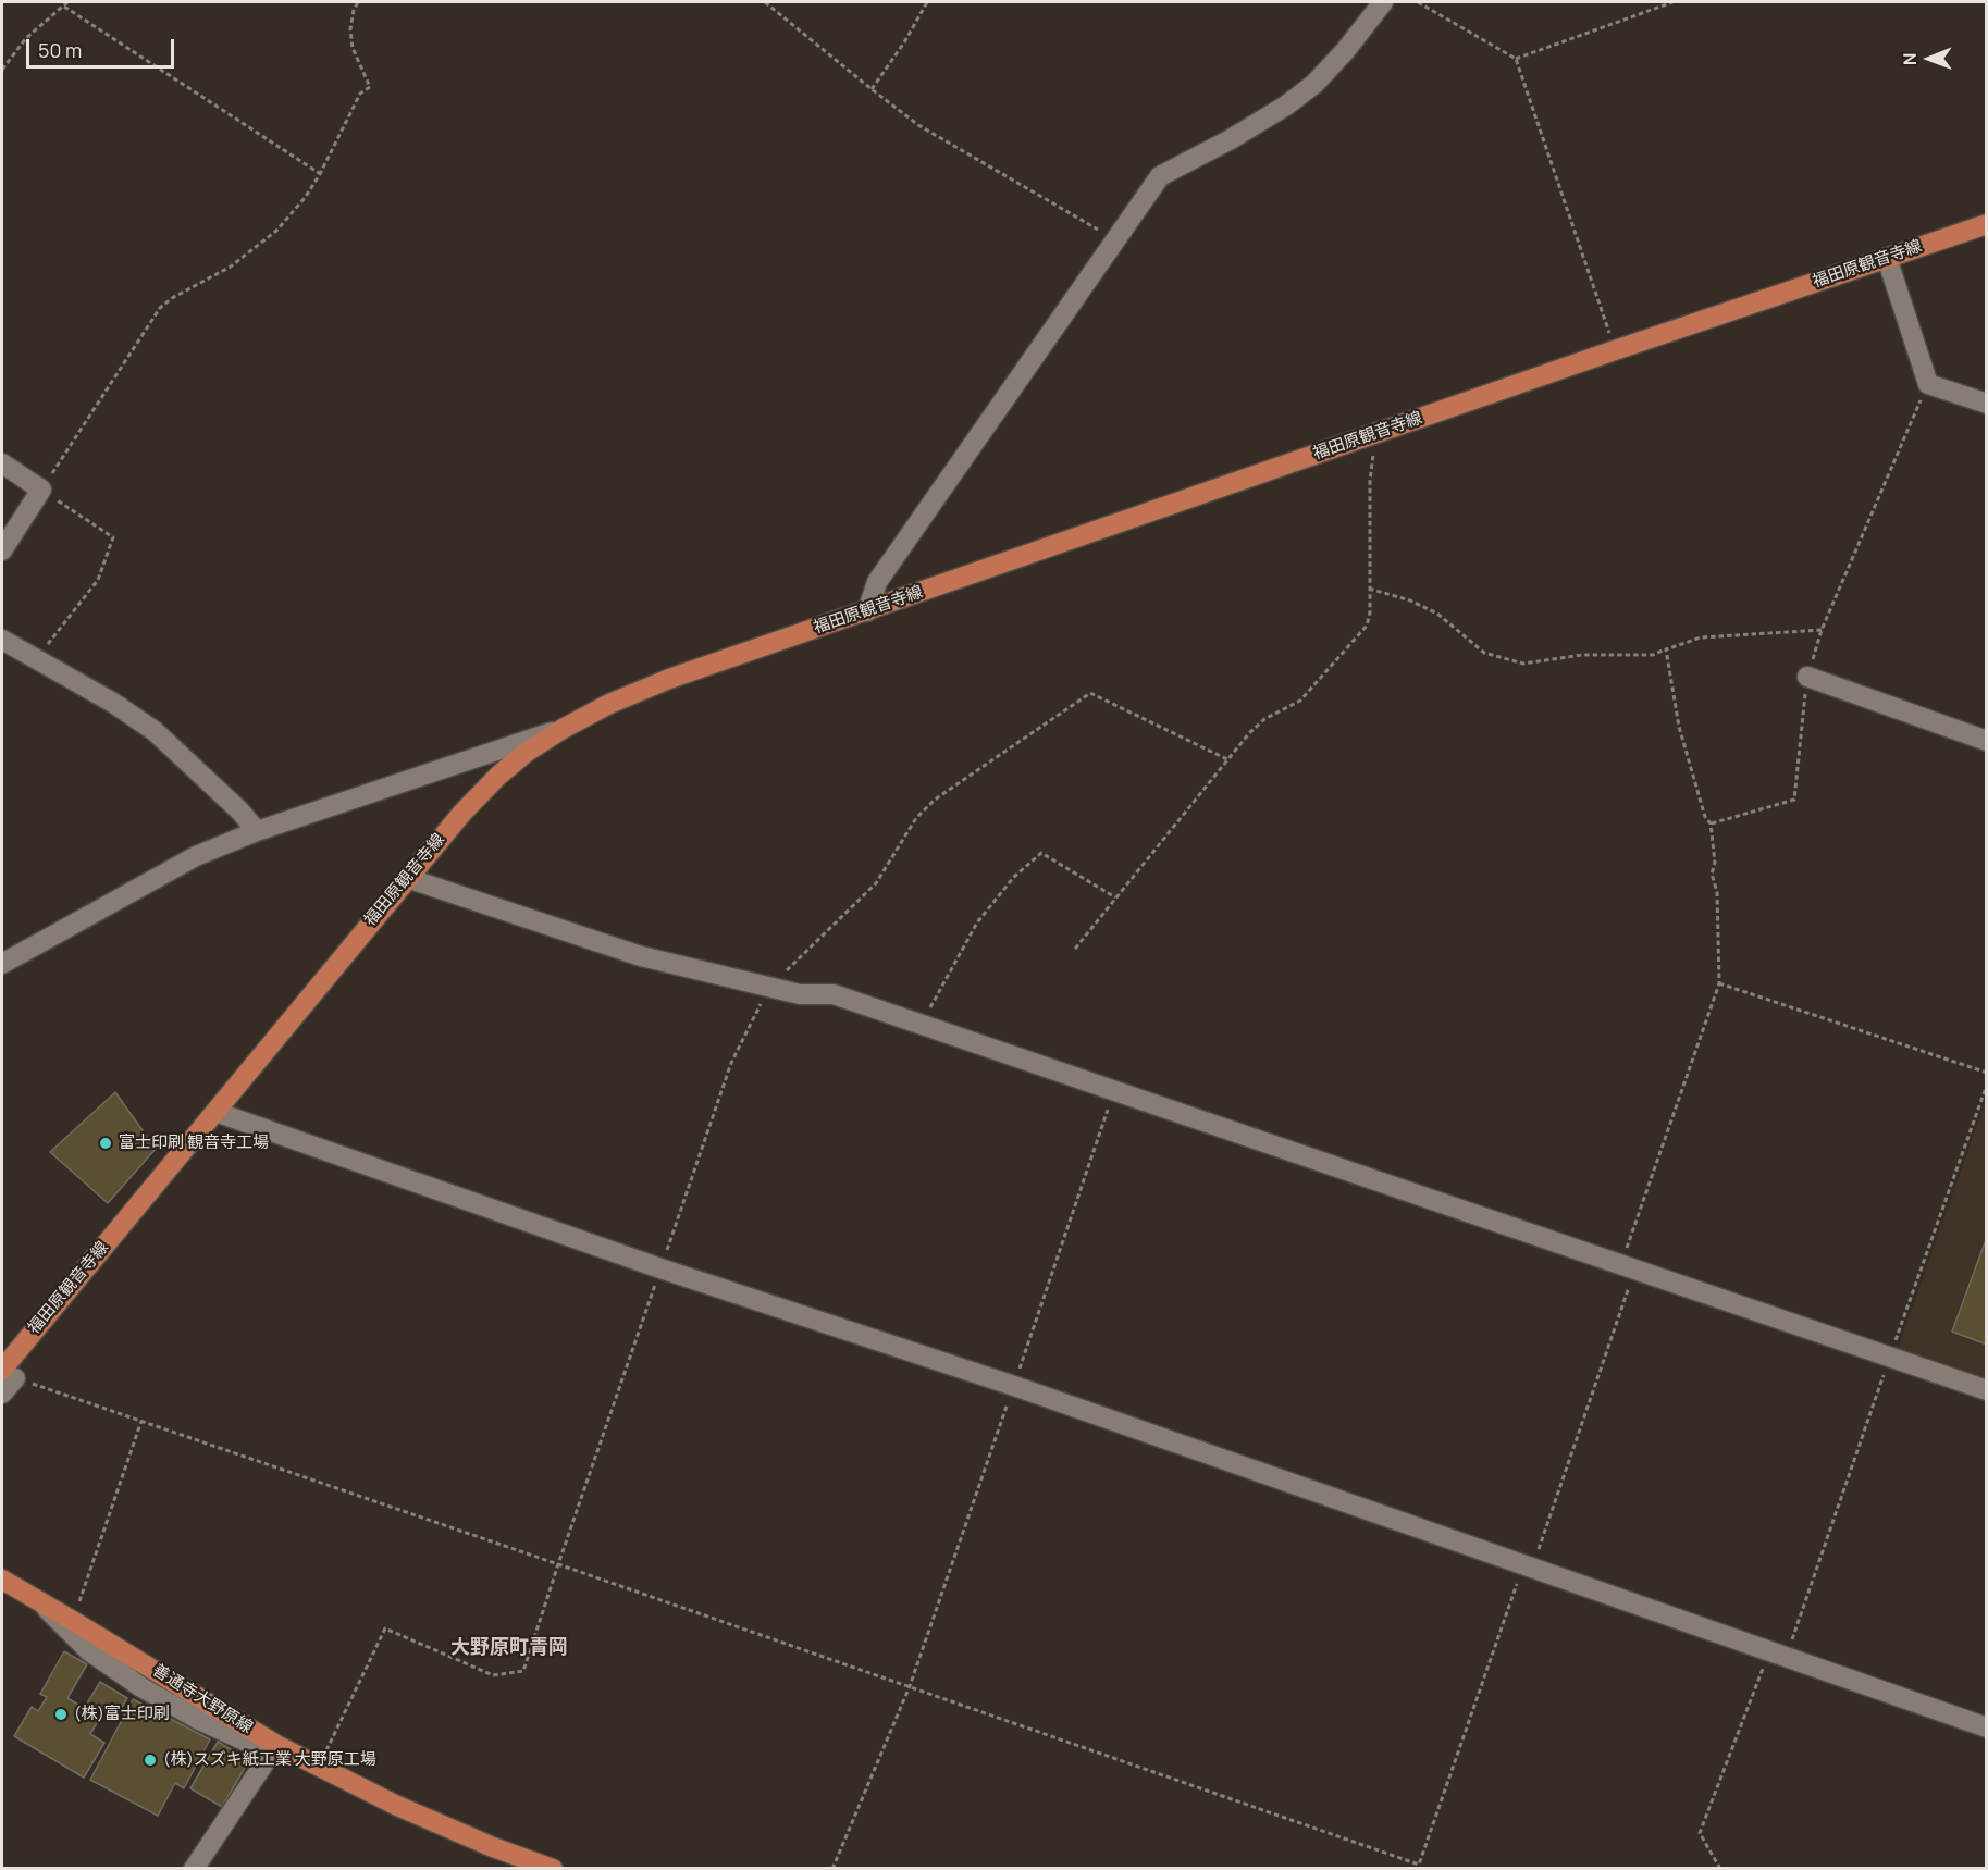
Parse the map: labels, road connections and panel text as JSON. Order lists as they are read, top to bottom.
{
  "streets": {
    "main road": ["福田原観音寺線", "善通寺大野原線"]
  },
  "districts": ["大野原町青岡"],
  "places": ["富士印刷 観音寺工場", "(株)富士印刷", "(株)スズキ紙工業 大野原工場"],
  "scale_bar": "50 m",
  "north": "left"
}
